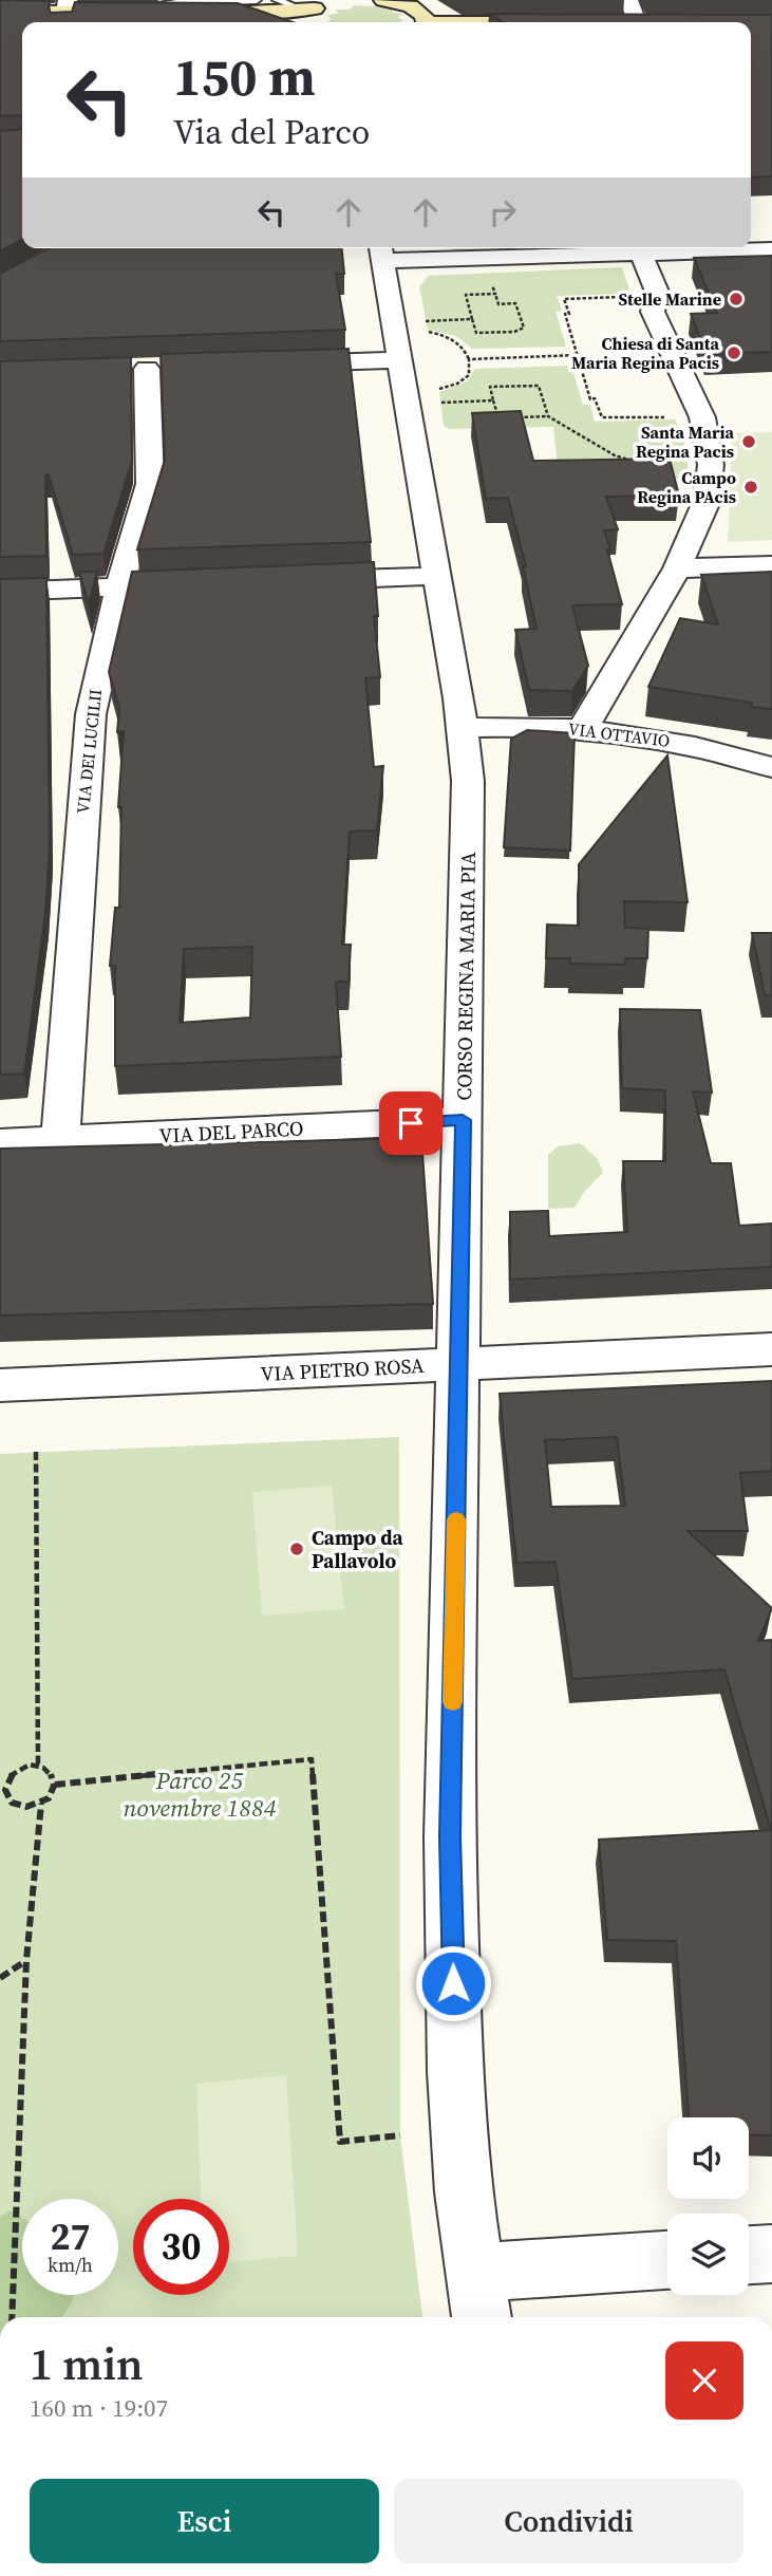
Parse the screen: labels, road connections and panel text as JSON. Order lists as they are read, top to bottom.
{
  "streets": {
    "street": [
      "VIA OTTAVIO",
      "VIA DEI LUCILII",
      "CORSO REGINA MARIA PIA",
      "VIA DEL PARCO",
      "VIA PIETRO ROSA"
    ]
  },
  "crossings": [
    ["VIA OTTAVIO", "CORSO REGINA MARIA PIA"],
    ["VIA DEI LUCILII", "VIA DEL PARCO"],
    ["CORSO REGINA MARIA PIA", "VIA DEL PARCO"],
    ["CORSO REGINA MARIA PIA", "VIA PIETRO ROSA"]
  ],
  "parks": ["Parco 25 novembre 1884"],
  "places": [
    "Stelle Marine",
    "Chiesa di Santa Maria Regina Pacis",
    "Santa Maria Regina Pacis",
    "Campo Regina PAcis",
    "Campo da Pallavolo"
  ],
  "page": {
    "turn": ["150 m", "Via del Parco"],
    "speed": "27 km/h",
    "limit": "30",
    "heading": ["1 min", "160 m · 19:07"],
    "buttons": ["Esci", "Condividi"]
  }
}
